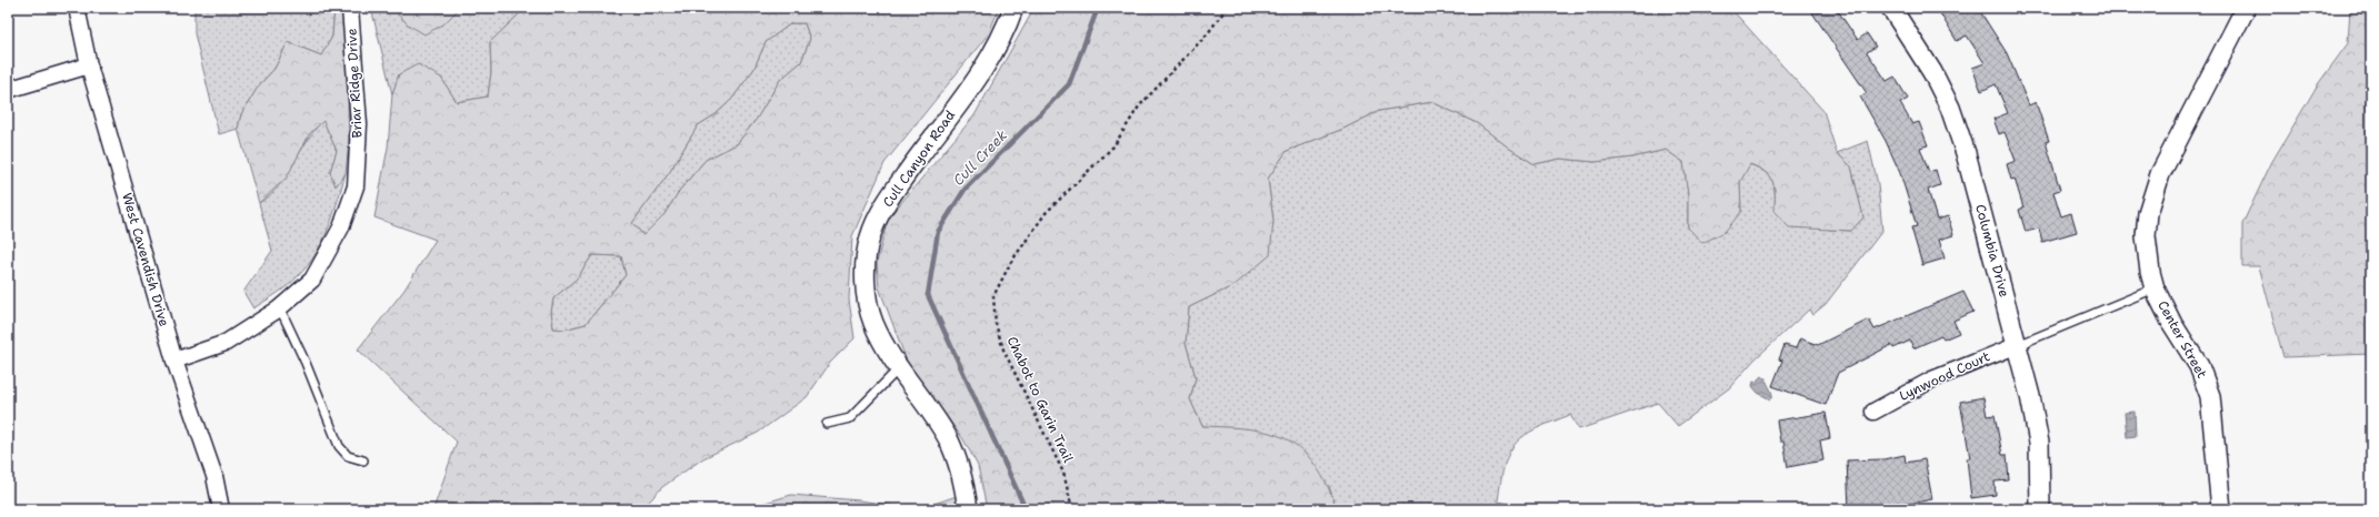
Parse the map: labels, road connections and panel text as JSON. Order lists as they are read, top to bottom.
{
  "streets": {
    "street": [
      "Briar Ridge Drive",
      "Cull Canyon Road",
      "Columbia Drive",
      "West Cavendish Drive",
      "Center Street",
      "Lynwood Court"
    ],
    "path": ["Chabot to Garin Trail"]
  },
  "crossings": [
    ["Briar Ridge Drive", "West Cavendish Drive"],
    ["Columbia Drive", "Lynwood Court"]
  ],
  "water": ["Cull Creek"]
}
